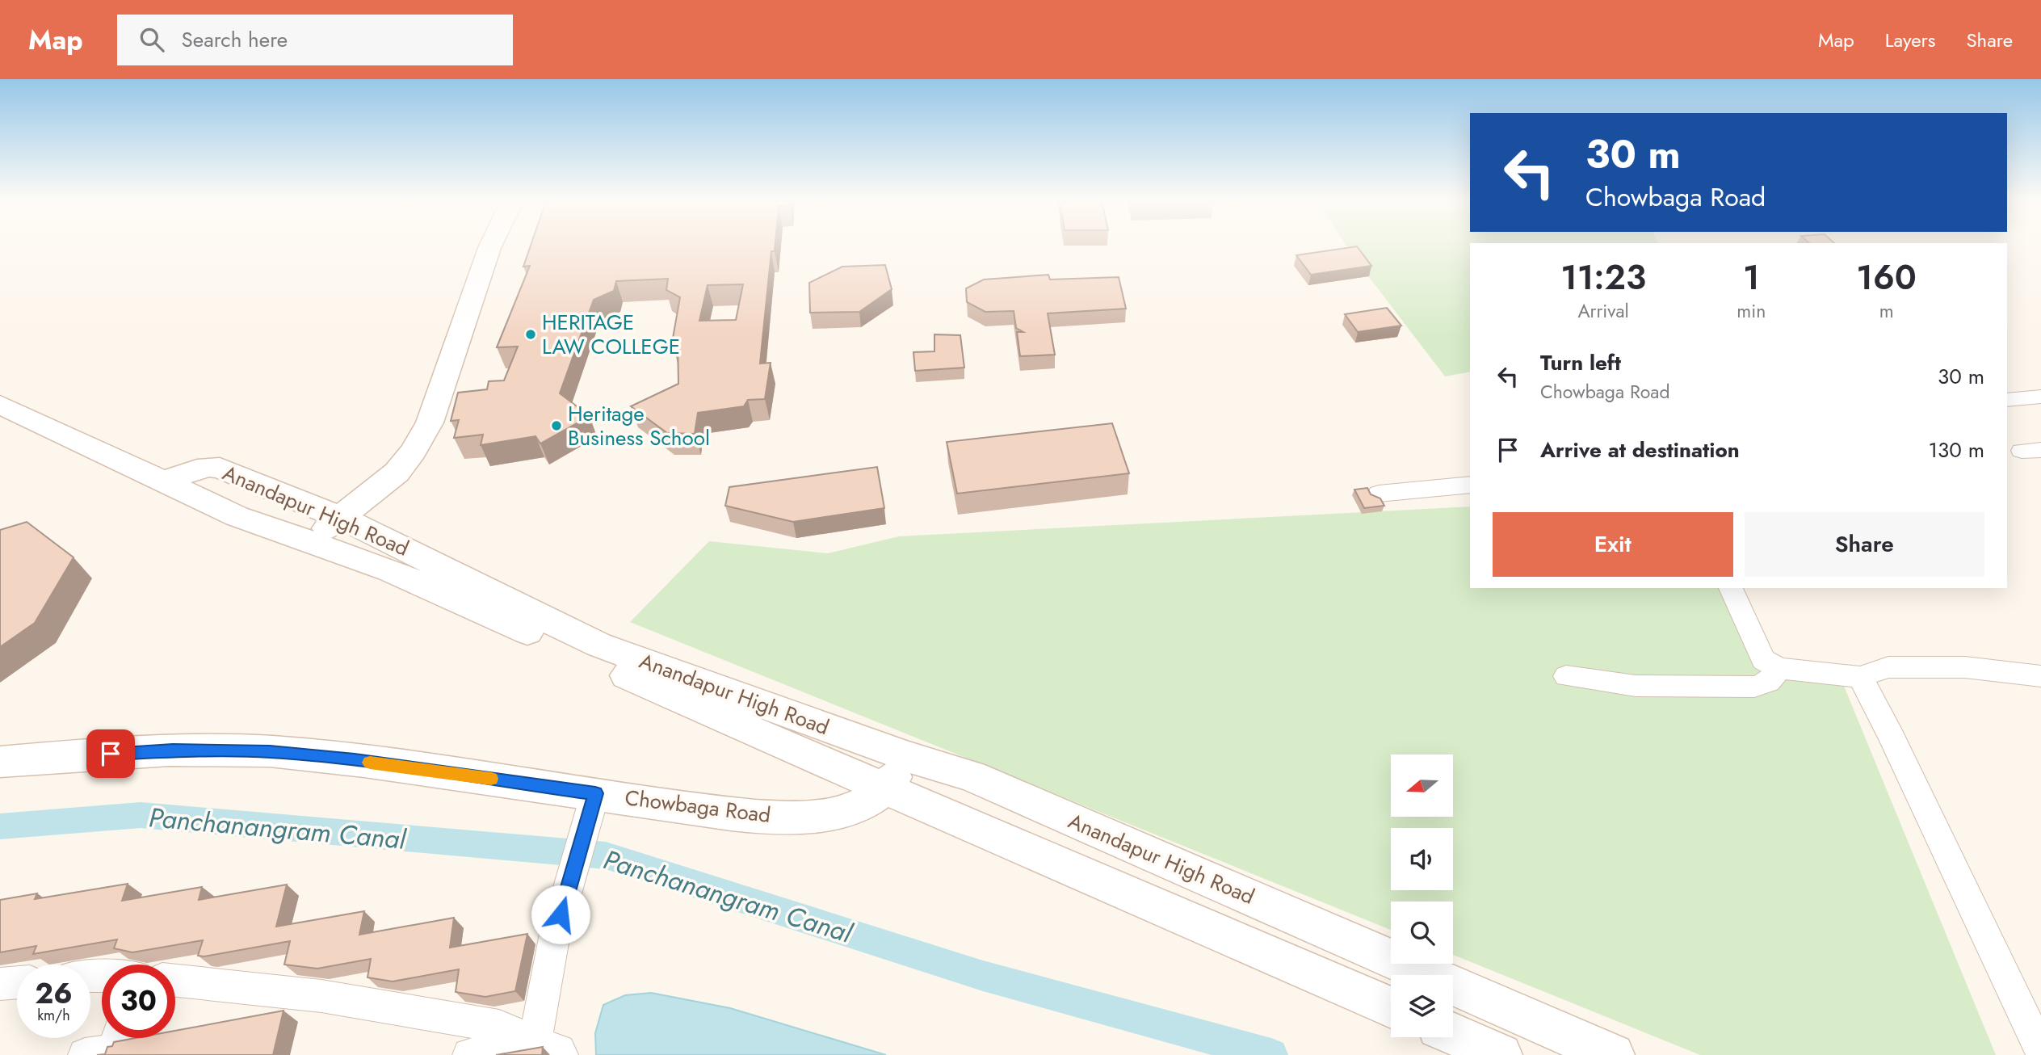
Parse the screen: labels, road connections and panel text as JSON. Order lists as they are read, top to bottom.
{
  "streets": {
    "main road": ["Anandapur High Road", "Chowbaga Road"]
  },
  "crossings": [
    ["Anandapur High Road", "Chowbaga Road"]
  ],
  "water": ["Panchanangram Canal"],
  "places": ["HERITAGE LAW COLLEGE", "Heritage Business School"],
  "north": "left",
  "page": {
    "header": "Map",
    "search": "Search here",
    "nav": ["Map", "Layers", "Share"],
    "turn": ["30 m", "Chowbaga Road"],
    "eta": [
      "11:23",
      "Arrival",
      "1",
      "min",
      "160",
      "m"
    ],
    "list": [
      {
        "name": "Turn left",
        "note": "Chowbaga Road",
        "value": "30 m"
      },
      {
        "name": "Arrive at destination",
        "value": "130 m"
      }
    ],
    "buttons": ["Exit", "Share"],
    "speed": "26 km/h",
    "limit": "30"
  }
}
